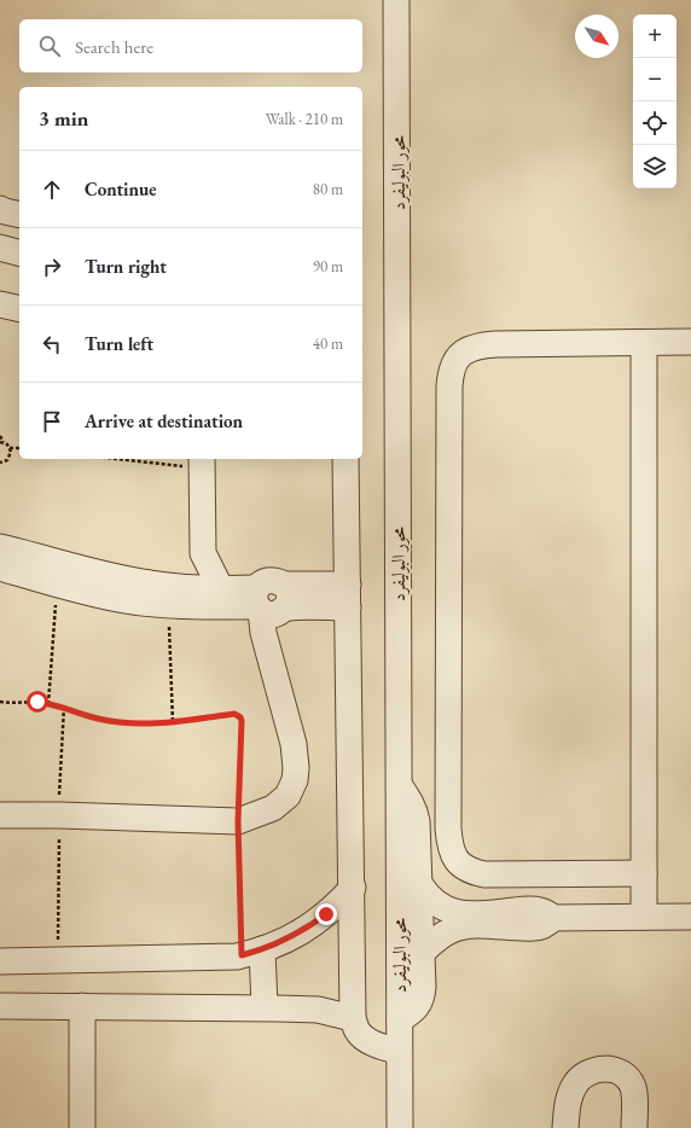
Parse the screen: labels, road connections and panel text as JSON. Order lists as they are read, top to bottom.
{
  "streets": {
    "street": ["محور البوليفرد"]
  },
  "north": "bottom right",
  "page": {
    "map_buttons": ["+", "−"],
    "search": "Search here",
    "heading": ["3 min", "Walk · 210 m"],
    "list": [
      ["Continue", "80 m"],
      ["Turn right", "90 m"],
      ["Turn left", "40 m"],
      "Arrive at destination"
    ]
  }
}
